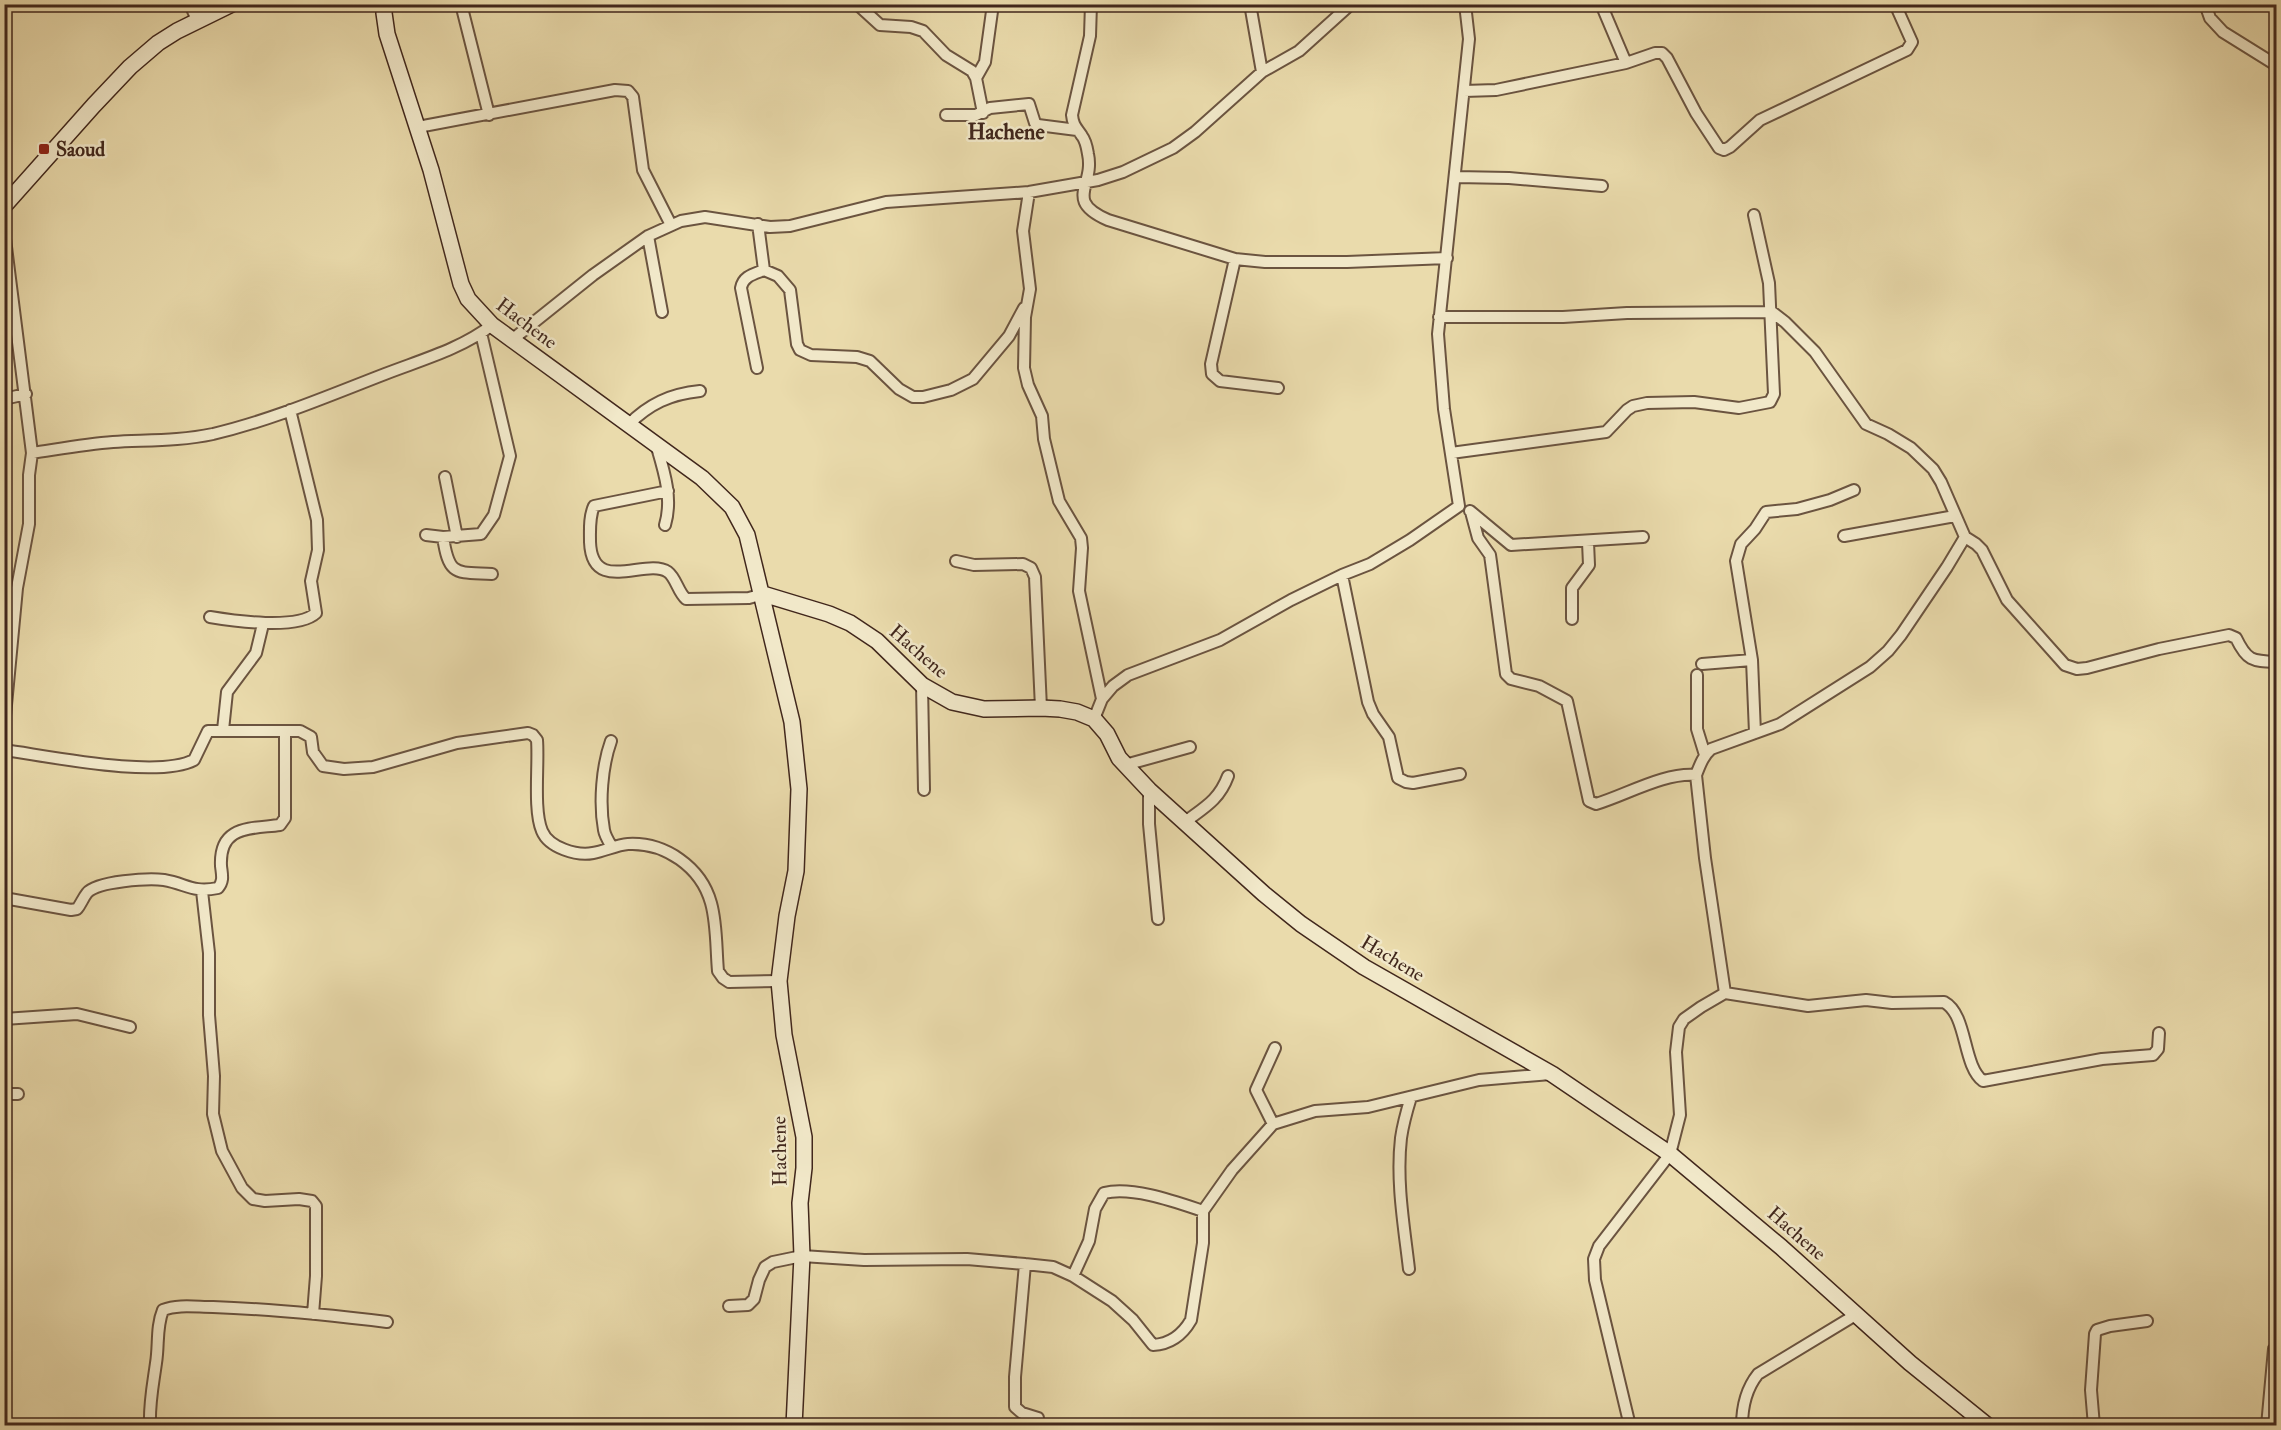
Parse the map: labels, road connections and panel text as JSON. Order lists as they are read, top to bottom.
{
  "streets": {
    "street": ["Hachene"]
  },
  "districts": ["Hachene"],
  "places": {
    "transit": ["Saoud"]
  }
}
